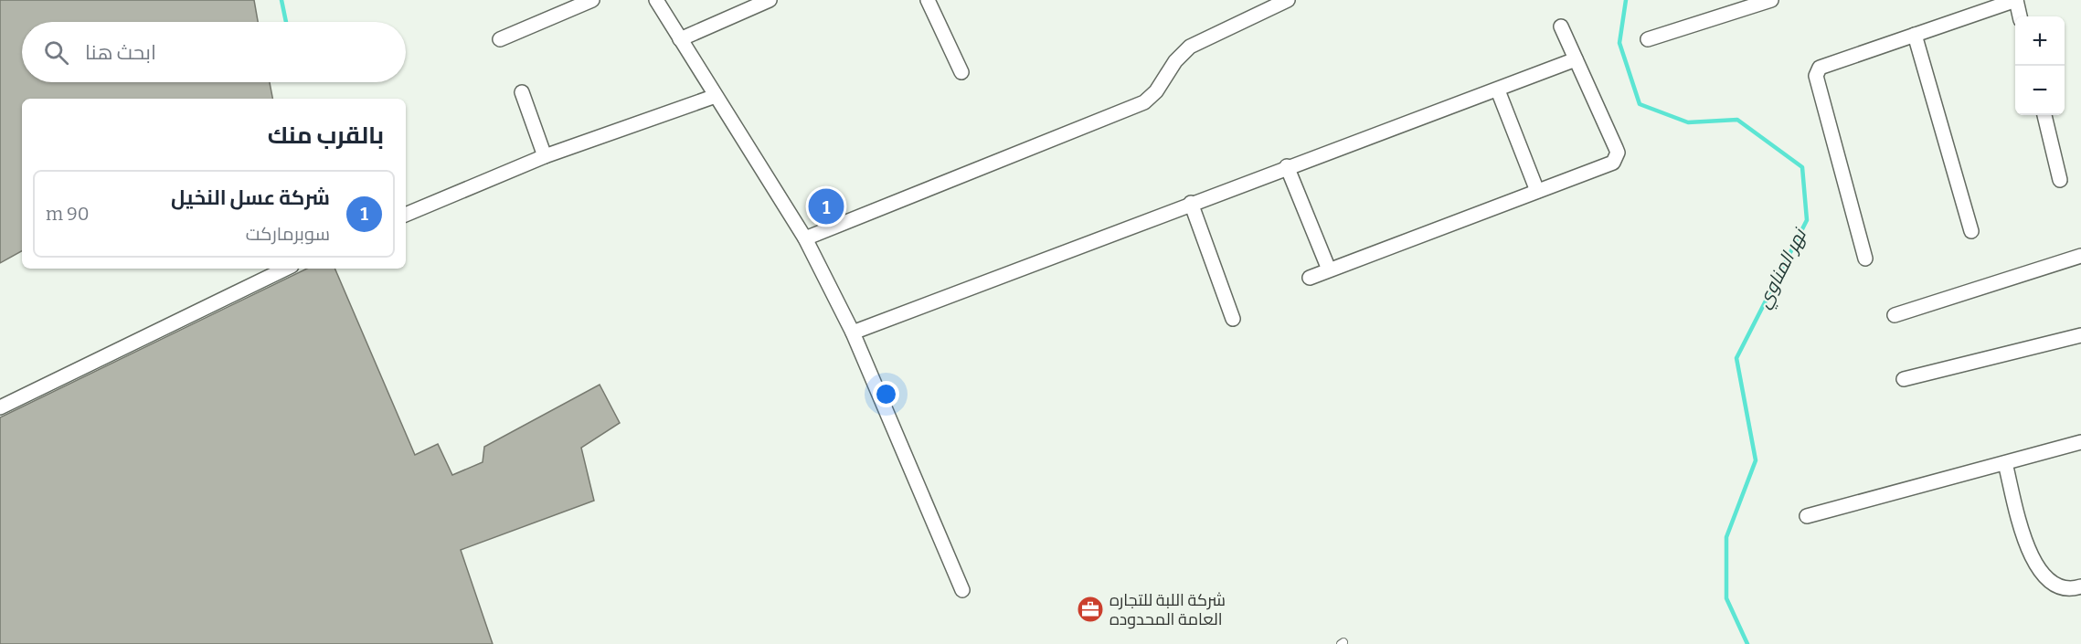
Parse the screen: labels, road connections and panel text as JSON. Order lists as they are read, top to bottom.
{
  "water": ["نهر المناوي"],
  "places": {
    "office": ["شركة اللبة للتجاره العامة المحدوده"]
  },
  "page": {
    "map_buttons": ["+", "−"],
    "search": "ابحث هنا",
    "heading": "بالقرب منك",
    "list": [
      {
        "mark": "1",
        "name": "شركة عسل النخيل",
        "note": "سوبرماركت",
        "value": "90 m"
      }
    ],
    "pins": "1"
  }
}
